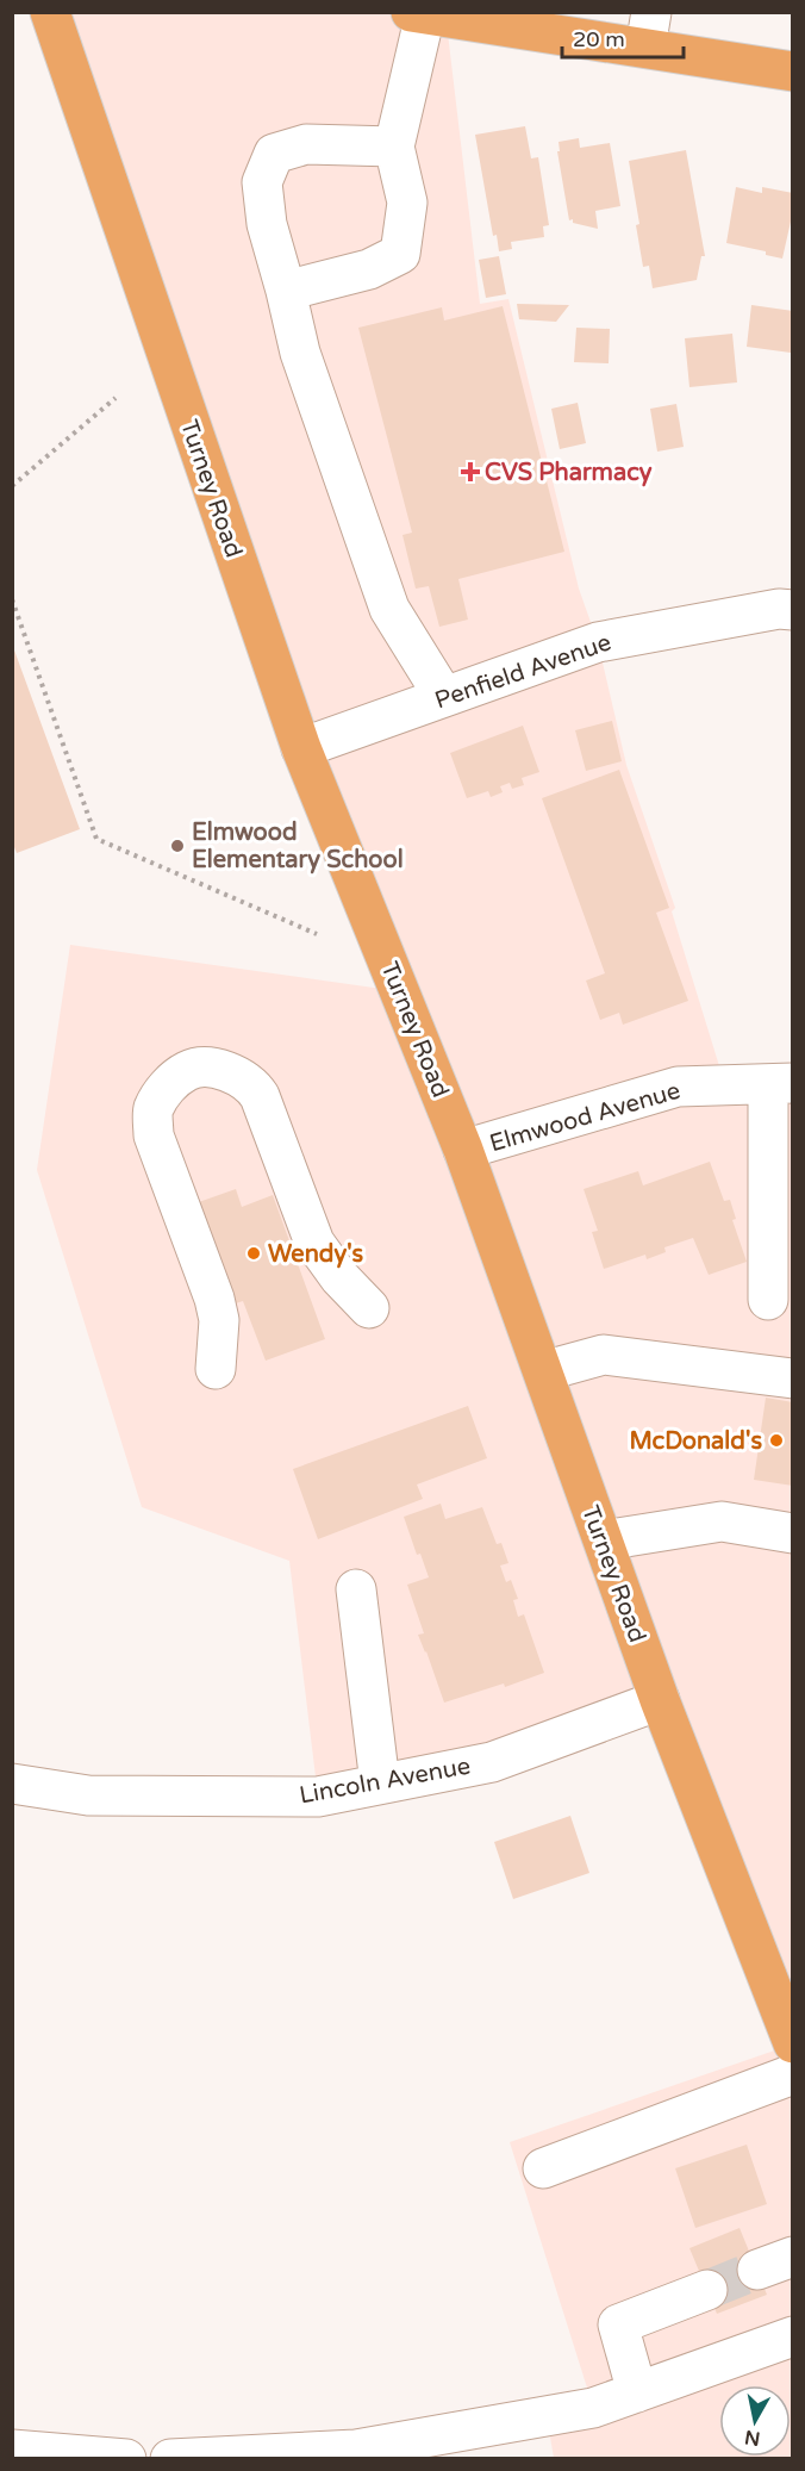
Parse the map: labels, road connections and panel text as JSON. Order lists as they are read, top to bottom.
{
  "streets": {
    "main road": ["Turney Road"],
    "street": ["Penfield Avenue", "Elmwood Avenue", "Lincoln Avenue"]
  },
  "crossings": [
    ["Turney Road", "Penfield Avenue"],
    ["Turney Road", "Elmwood Avenue"],
    ["Turney Road", "Lincoln Avenue"]
  ],
  "places": {
    "health": ["CVS Pharmacy"],
    "other": ["Elmwood Elementary School", "Wendy's", "McDonald's"]
  },
  "scale_bar": "20 m",
  "north": "bottom"
}
